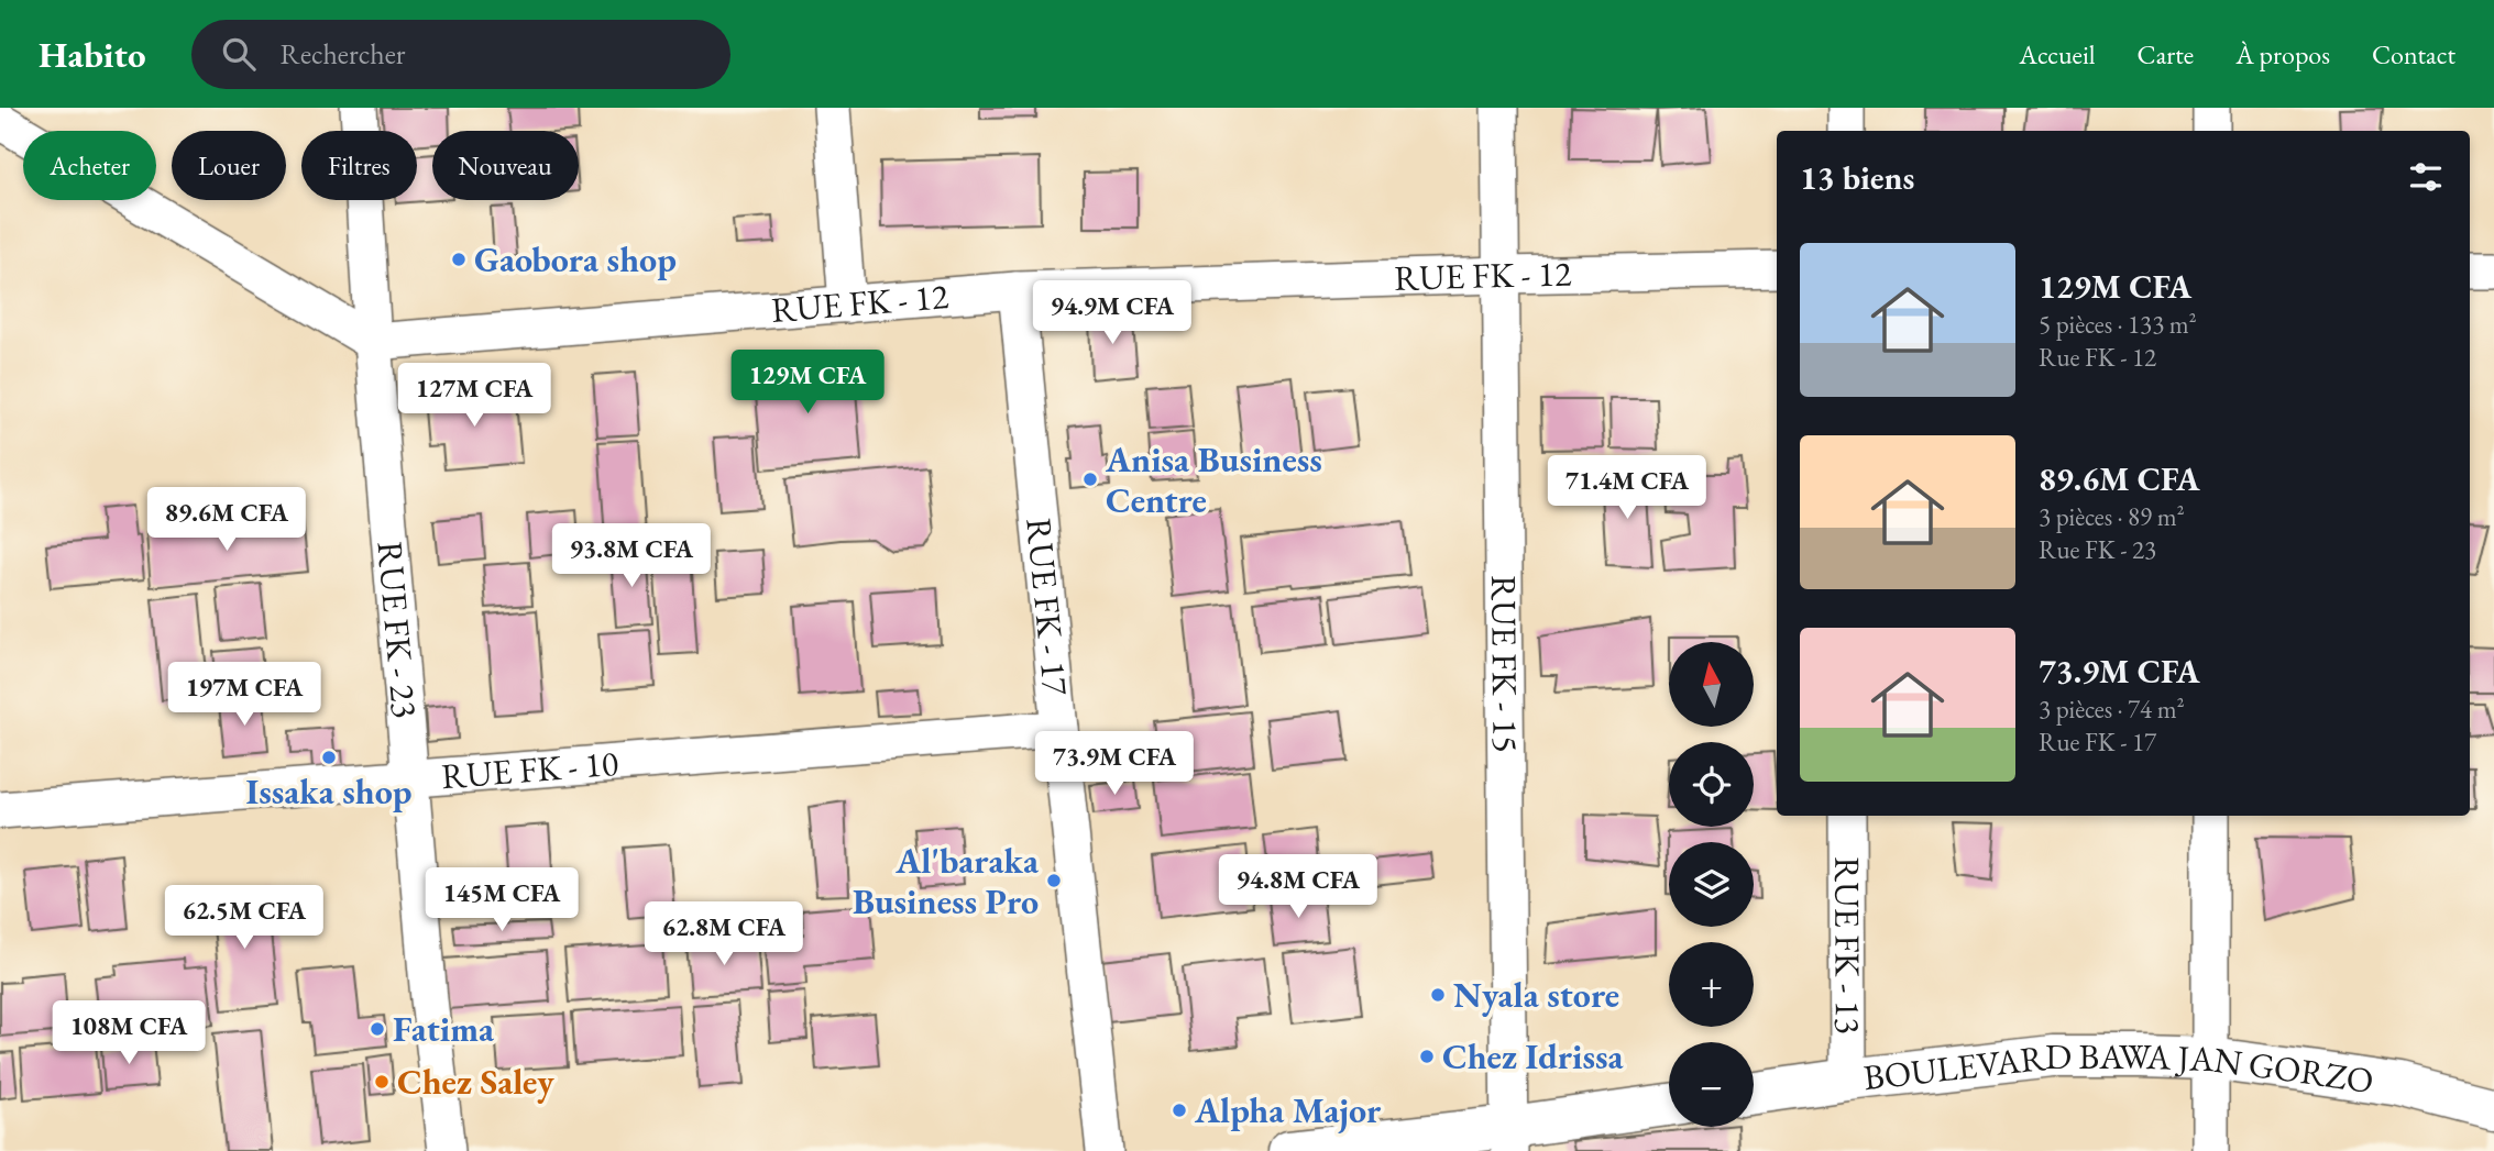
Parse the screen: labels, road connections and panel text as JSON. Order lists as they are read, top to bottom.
{
  "streets": {
    "main road": ["BOULEVARD BAWA JAN GORZO"],
    "street": [
      "RUE FK - 12",
      "RUE FK - 17",
      "RUE FK - 23",
      "RUE FK - 15",
      "RUE FK - 10",
      "RUE FK - 13"
    ]
  },
  "crossings": [
    ["RUE FK - 12", "RUE FK - 17"],
    ["RUE FK - 12", "RUE FK - 23"],
    ["RUE FK - 12", "RUE FK - 15"],
    ["RUE FK - 17", "RUE FK - 10"],
    ["RUE FK - 23", "RUE FK - 10"],
    ["RUE FK - 13", "BOULEVARD BAWA JAN GORZO"]
  ],
  "places": [
    "Gaobora shop",
    "Anisa Business Centre",
    "Issaka shop",
    "Al'baraka Business Pro",
    "Nyala store",
    "Fatima",
    "Chez Idrissa",
    "Chez Saley",
    "Alpha Major"
  ],
  "north": "top",
  "page": {
    "header": "Habito",
    "search": "Rechercher",
    "nav": [
      "Accueil",
      "Carte",
      "À propos",
      "Contact"
    ],
    "chip": [
      "Acheter",
      "Louer",
      "Filtres",
      "Nouveau"
    ],
    "heading": "13 biens",
    "list": [
      {
        "name": "129M CFA",
        "note": "5 pièces · 133 m² · Rue FK - 12"
      },
      {
        "name": "89.6M CFA",
        "note": "3 pièces · 89 m² · Rue FK - 23"
      },
      {
        "name": "73.9M CFA",
        "note": "3 pièces · 74 m² · Rue FK - 17"
      }
    ],
    "price": [
      "94.9M CFA",
      "129M CFA",
      "127M CFA",
      "71.4M CFA",
      "89.6M CFA",
      "93.8M CFA",
      "197M CFA",
      "73.9M CFA",
      "94.8M CFA",
      "145M CFA",
      "62.5M CFA",
      "62.8M CFA",
      "108M CFA"
    ],
    "map_buttons": ["+", "−"]
  }
}
